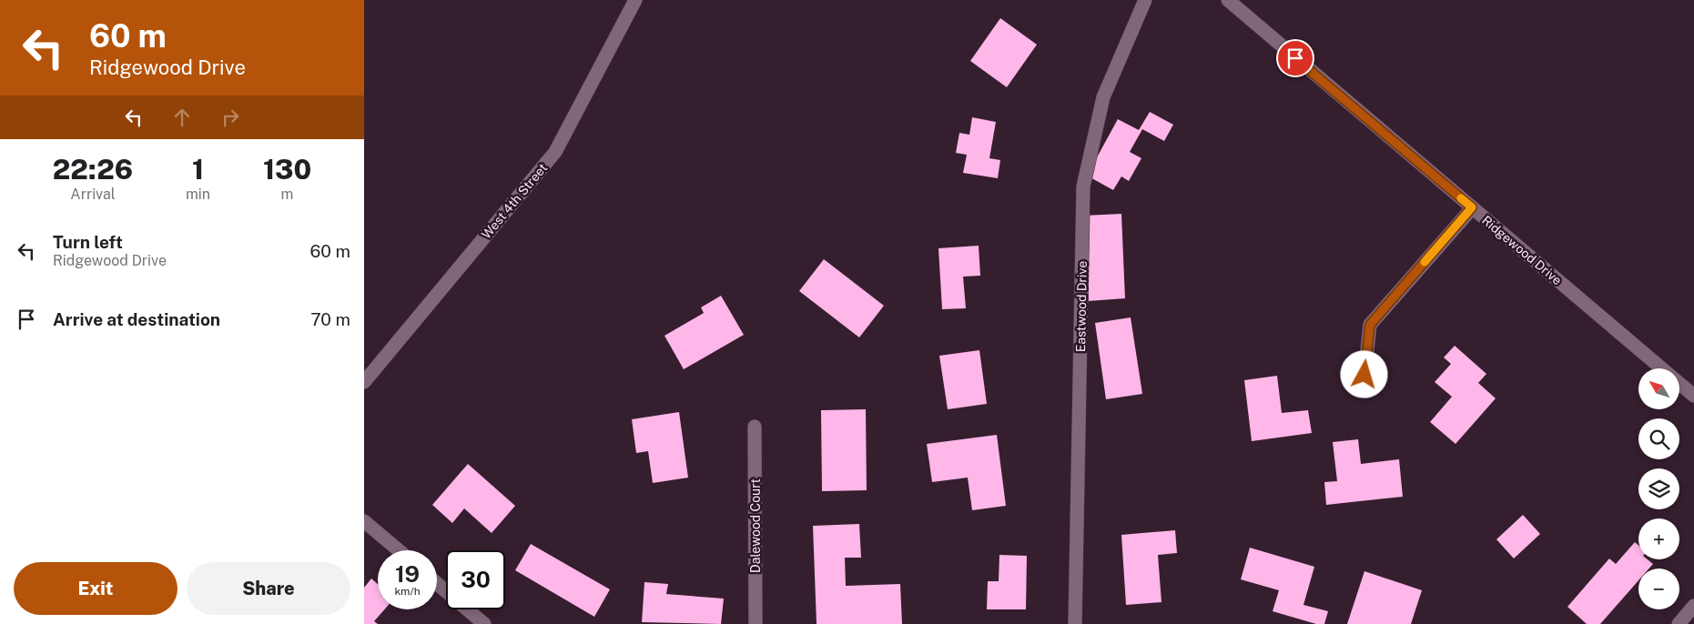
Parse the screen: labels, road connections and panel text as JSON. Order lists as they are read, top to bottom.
{
  "streets": {
    "street": [
      "West 4th Street",
      "Ridgewood Drive",
      "Eastwood Drive",
      "Dalewood Court"
    ]
  },
  "north": "top left",
  "page": {
    "turn": ["60 m", "Ridgewood Drive"],
    "eta": [
      "22:26",
      "Arrival",
      "1",
      "min",
      "130",
      "m"
    ],
    "list": [
      {
        "name": "Turn left",
        "note": "Ridgewood Drive",
        "value": "60 m"
      },
      {
        "name": "Arrive at destination",
        "value": "70 m"
      }
    ],
    "map_buttons": ["+", "−"],
    "speed": "19 km/h",
    "limit": "30",
    "buttons": ["Exit", "Share"]
  }
}
